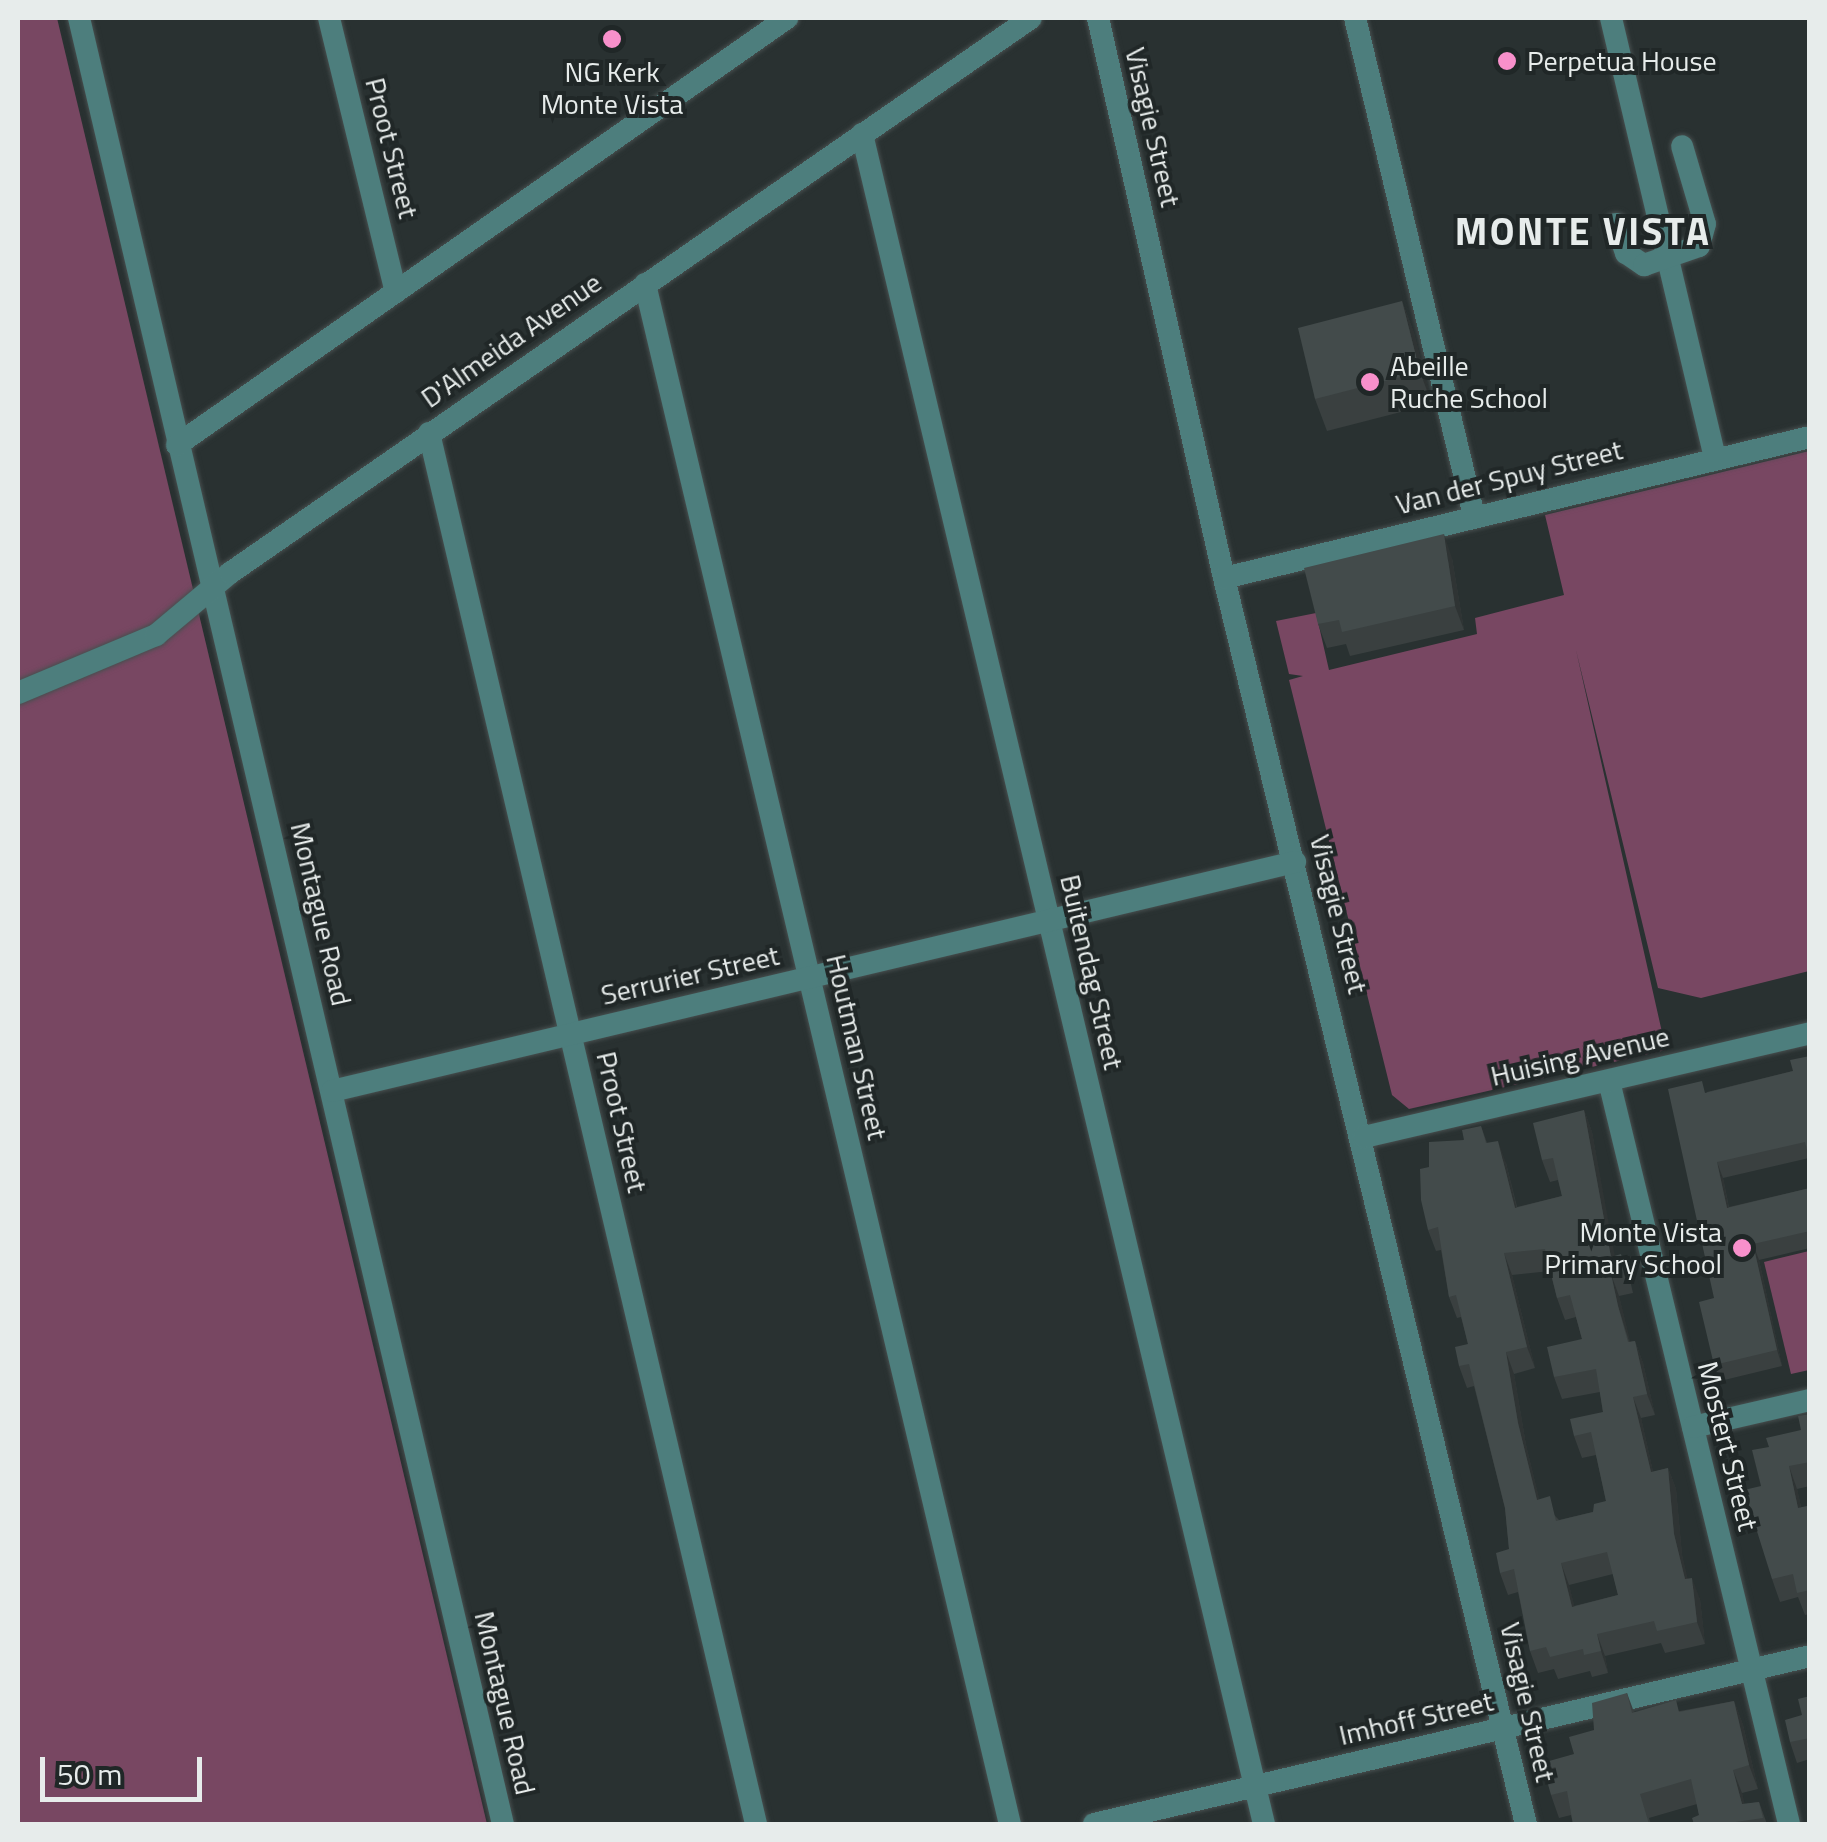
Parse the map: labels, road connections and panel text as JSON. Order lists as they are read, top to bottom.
{
  "streets": {
    "street": [
      "Visagie Street",
      "Proot Street",
      "D'Almeida Avenue",
      "Van der Spuy Street",
      "Montague Road",
      "Buitendag Street",
      "Serrurier Street",
      "Houtman Street",
      "Huising Avenue",
      "Mostert Street",
      "Imhoff Street"
    ]
  },
  "crossings": [
    ["Visagie Street", "Van der Spuy Street"],
    ["Visagie Street", "Serrurier Street"],
    ["Visagie Street", "Huising Avenue"],
    ["Visagie Street", "Imhoff Street"],
    ["Proot Street", "D'Almeida Avenue"],
    ["Proot Street", "Serrurier Street"],
    ["D'Almeida Avenue", "Montague Road"],
    ["D'Almeida Avenue", "Buitendag Street"],
    ["D'Almeida Avenue", "Houtman Street"],
    ["Montague Road", "Serrurier Street"],
    ["Buitendag Street", "Serrurier Street"],
    ["Buitendag Street", "Imhoff Street"],
    ["Serrurier Street", "Houtman Street"],
    ["Huising Avenue", "Mostert Street"],
    ["Mostert Street", "Imhoff Street"]
  ],
  "districts": ["MONTE VISTA"],
  "places": [
    "NG Kerk Monte Vista",
    "Perpetua House",
    "Abeille Ruche School",
    "Monte Vista Primary School"
  ],
  "scale_bar": "50 m"
}
